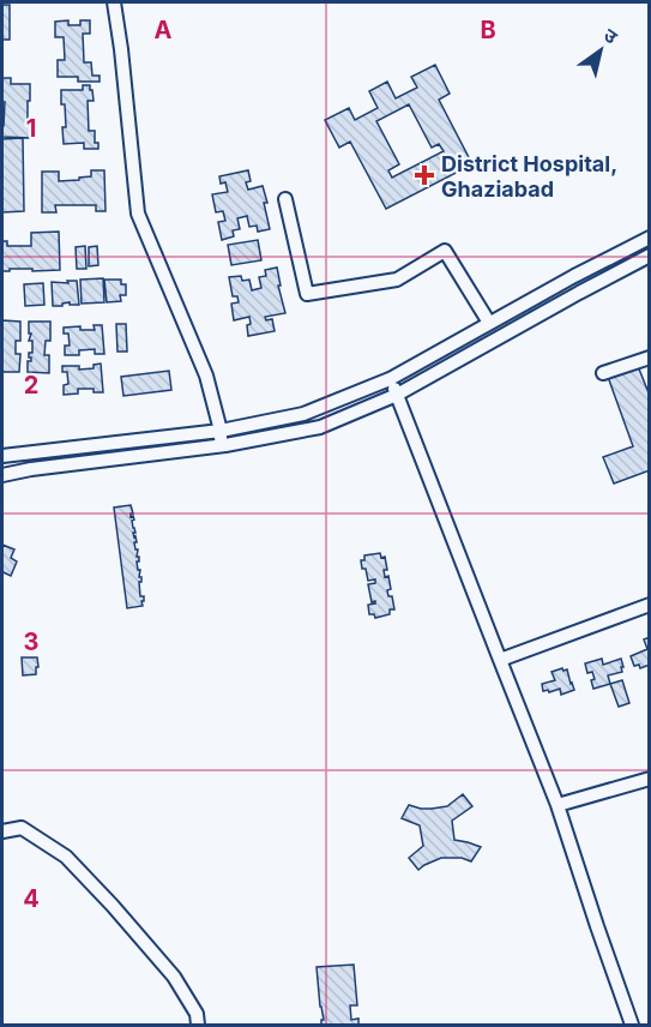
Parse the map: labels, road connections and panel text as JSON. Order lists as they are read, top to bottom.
{
  "places": {
    "health": ["District Hospital, Ghaziabad"]
  },
  "north": "top right",
  "grid": {
    "columns": ["A", "B"],
    "rows": [
      "1",
      "2",
      "3",
      "4"
    ]
  }
}
